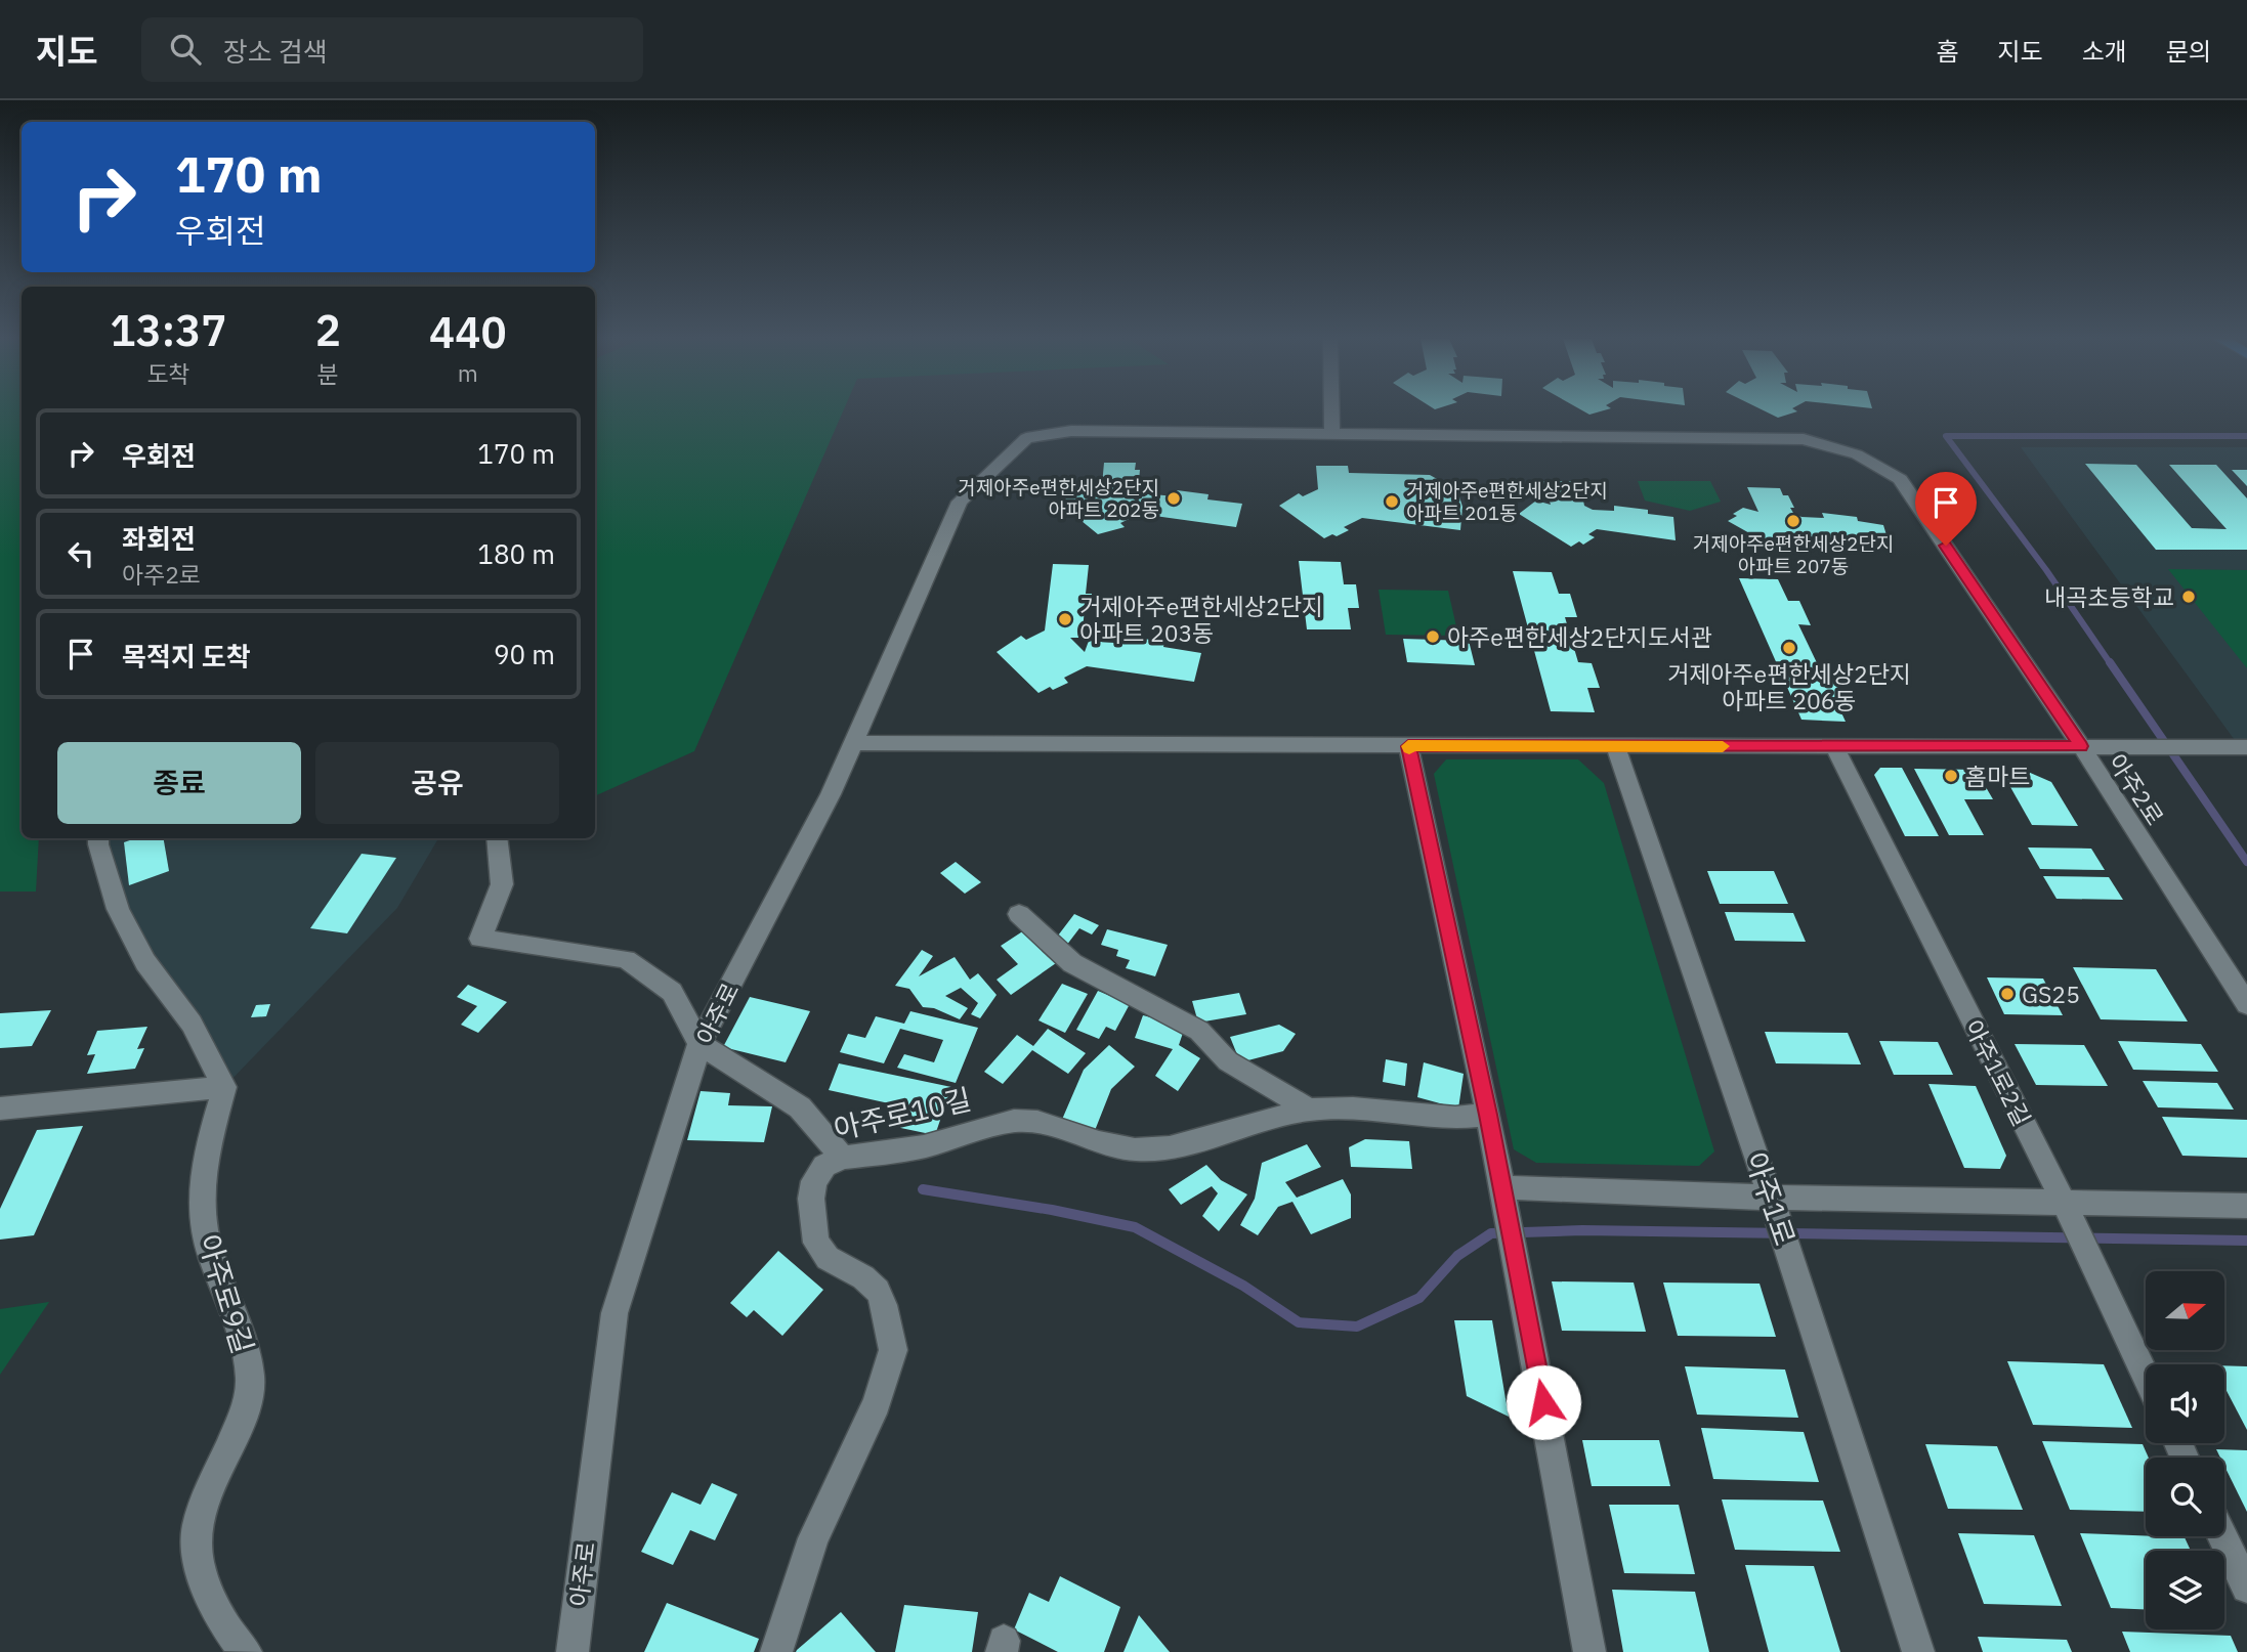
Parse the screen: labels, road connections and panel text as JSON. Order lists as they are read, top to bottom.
{
  "streets": {
    "street": [
      "아주2로",
      "아주로",
      "아주1로2길",
      "아주로10길",
      "아주1로",
      "아주로9길"
    ]
  },
  "crossings": [
    ["아주2로", "아주로"]
  ],
  "places": [
    "거제아주e편한세상2단지 아파트 202동",
    "거제아주e편한세상2단지 아파트 201동",
    "거제아주e편한세상2단지 아파트 207동",
    "내곡초등학교",
    "거제아주e편한세상2단지 아파트 203동",
    "아주e편한세상2단지도서관",
    "거제아주e편한세상2단지 아파트 206동",
    "홈마트",
    "GS25"
  ],
  "north": "right",
  "page": {
    "header": "지도",
    "search": "장소 검색",
    "nav": [
      "홈",
      "지도",
      "소개",
      "문의"
    ],
    "turn": ["170 m", "우회전"],
    "eta": [
      "13:37",
      "도착",
      "2",
      "분",
      "440",
      "m"
    ],
    "list": [
      {
        "name": "우회전",
        "value": "170 m"
      },
      {
        "name": "좌회전",
        "note": "아주2로",
        "value": "180 m"
      },
      {
        "name": "목적지 도착",
        "value": "90 m"
      }
    ],
    "buttons": ["종료", "공유"]
  }
}
